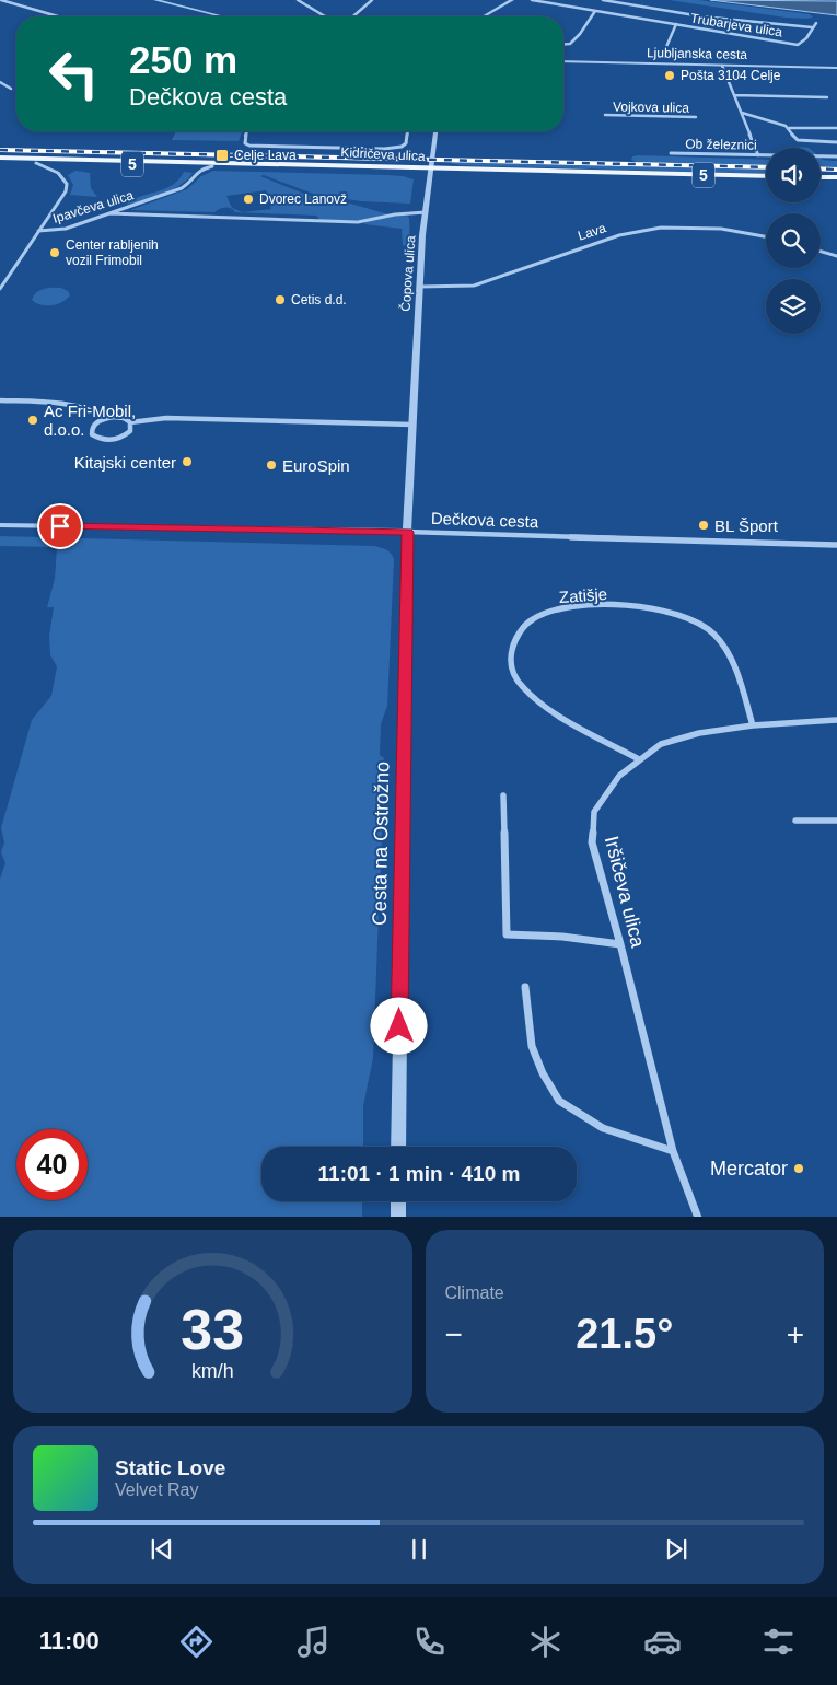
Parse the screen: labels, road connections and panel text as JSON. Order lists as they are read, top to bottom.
{
  "streets": {
    "main road": ["Kidričeva ulica", "5"],
    "street": [
      "Trubarjeva ulica",
      "Ljubljanska cesta",
      "Vojkova ulica",
      "Ob železnici",
      "Ipavčeva ulica",
      "Lava",
      "Čopova ulica",
      "Dečkova cesta",
      "Zatišje",
      "Cesta na Ostrožno",
      "Iršičeva ulica"
    ]
  },
  "crossings": [
    ["Kidričeva ulica", "5"],
    ["Kidričeva ulica", "Ipavčeva ulica"],
    ["Kidričeva ulica", "Čopova ulica"],
    ["5", "Čopova ulica"],
    ["Lava", "Čopova ulica"],
    ["Čopova ulica", "Dečkova cesta"],
    ["Čopova ulica", "Cesta na Ostrožno"],
    ["Dečkova cesta", "Cesta na Ostrožno"],
    ["Zatišje", "Iršičeva ulica"]
  ],
  "places": {
    "other": [
      "Pošta 3104 Celje",
      "Dvorec Lanovž",
      "Center rabljenih vozil Frimobil",
      "Cetis d.d.",
      "Ac Fri-Mobil, d.o.o.",
      "Kitajski center",
      "EuroSpin",
      "BL Šport",
      "Mercator"
    ],
    "transit": ["Celje Lava"]
  },
  "page": {
    "turn": ["250 m", "Dečkova cesta"],
    "limit": "40",
    "trip": "11:01 · 1 min · 410 m",
    "tile": "Climate",
    "heat": ["−", "21.5°", "+"],
    "song": ["Static Love", "Velvet Ray"],
    "tabs": "11:00",
    "gauge": ["33", "km/h"]
  }
}
